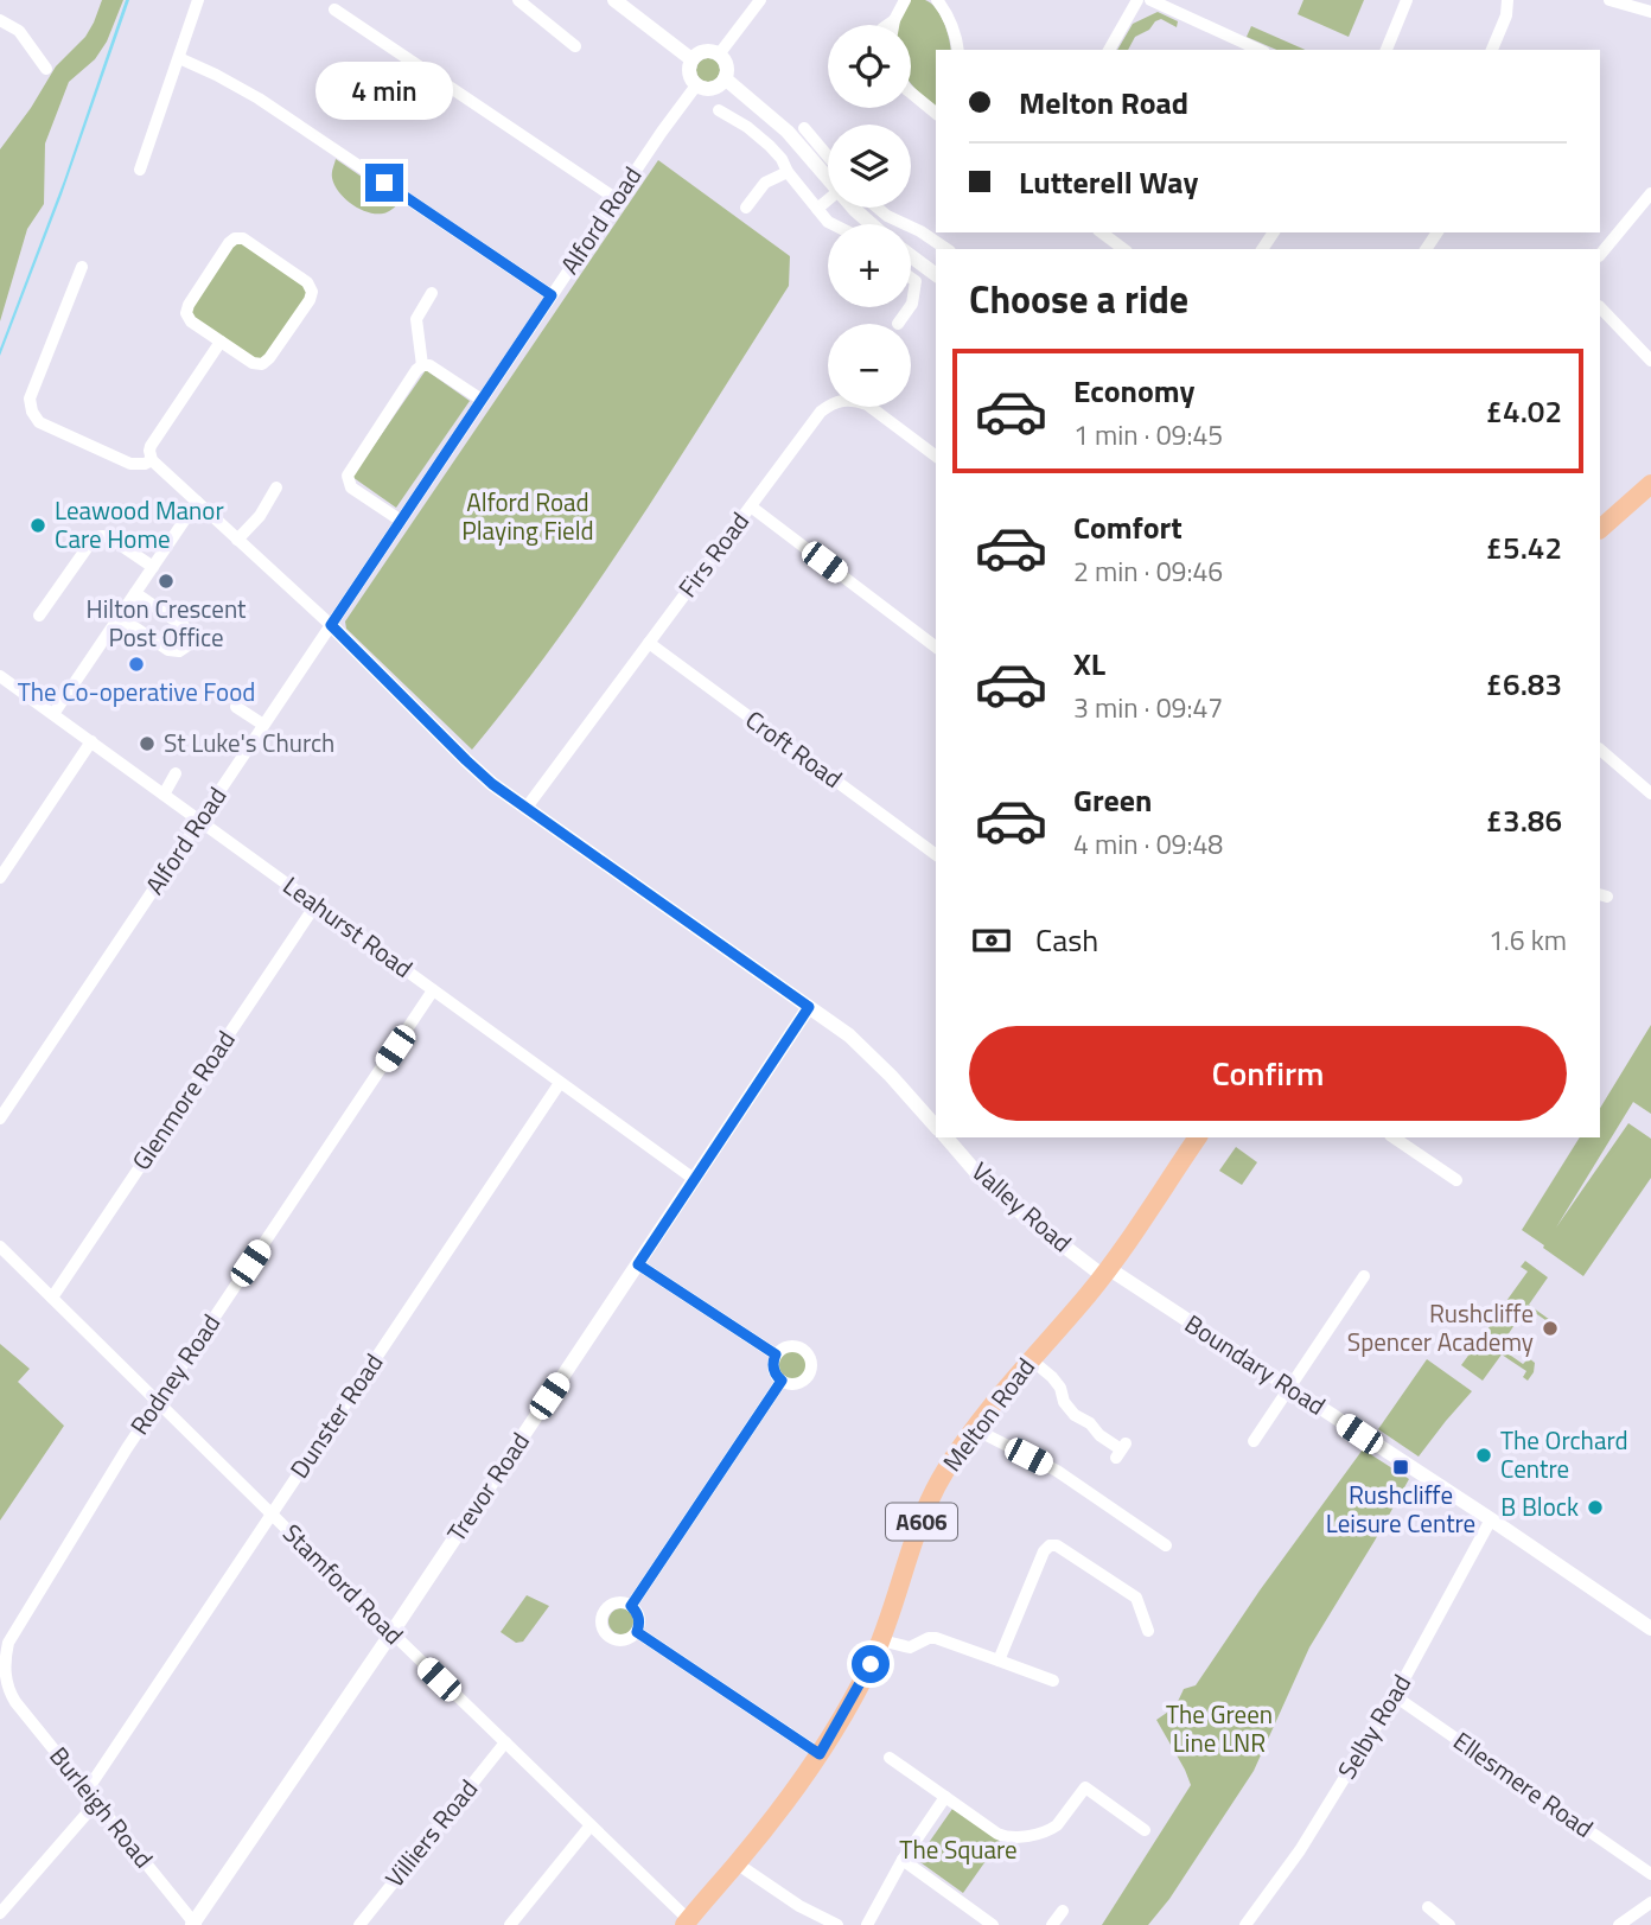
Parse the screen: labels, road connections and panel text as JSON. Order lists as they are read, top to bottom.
{
  "streets": {
    "main road": ["Melton Road", "A606"],
    "street": [
      "Alford Road",
      "Firs Road",
      "Croft Road",
      "Leahurst Road",
      "Glenmore Road",
      "Valley Road",
      "Boundary Road",
      "Rodney Road",
      "Dunster Road",
      "Trevor Road",
      "Stamford Road",
      "Selby Road",
      "Ellesmere Road",
      "Burleigh Road",
      "Villiers Road"
    ]
  },
  "crossings": [
    ["Alford Road", "Leahurst Road"],
    ["Firs Road", "Croft Road"],
    ["Leahurst Road", "Glenmore Road"],
    ["Leahurst Road", "Rodney Road"],
    ["Leahurst Road", "Dunster Road"],
    ["Leahurst Road", "Trevor Road"],
    ["Glenmore Road", "Stamford Road"],
    ["Valley Road", "Boundary Road"],
    ["Valley Road", "Melton Road"],
    ["Boundary Road", "Melton Road"],
    ["Boundary Road", "Selby Road"],
    ["Rodney Road", "Stamford Road"],
    ["Rodney Road", "Burleigh Road"],
    ["Melton Road", "Stamford Road"],
    ["Dunster Road", "Stamford Road"],
    ["Dunster Road", "Burleigh Road"],
    ["Trevor Road", "Stamford Road"],
    ["Trevor Road", "Burleigh Road"],
    ["Stamford Road", "Villiers Road"],
    ["Selby Road", "Ellesmere Road"]
  ],
  "parks": ["Alford Road Playing Field", "The Green Line LNR", "The Square"],
  "places": {
    "other": [
      "Leawood Manor Care Home",
      "Hilton Crescent Post Office",
      "The Co-operative Food",
      "St Luke's Church",
      "Rushcliffe Spencer Academy",
      "The Orchard Centre",
      "B Block"
    ],
    "transit": ["Rushcliffe Leisure Centre"]
  },
  "page": {
    "map_buttons": ["+", "−"],
    "banner": ["Melton Road", "Lutterell Way"],
    "bubble": "4 min",
    "heading": "Choose a ride",
    "list": [
      {
        "name": "Economy",
        "note": "1 min · 09:45",
        "value": "£4.02"
      },
      {
        "name": "Comfort",
        "note": "2 min · 09:46",
        "value": "£5.42"
      },
      {
        "name": "XL",
        "note": "3 min · 09:47",
        "value": "£6.83"
      },
      {
        "name": "Green",
        "note": "4 min · 09:48",
        "value": "£3.86"
      }
    ],
    "pay": ["Cash", "1.6 km"],
    "buttons": "Confirm"
  }
}
